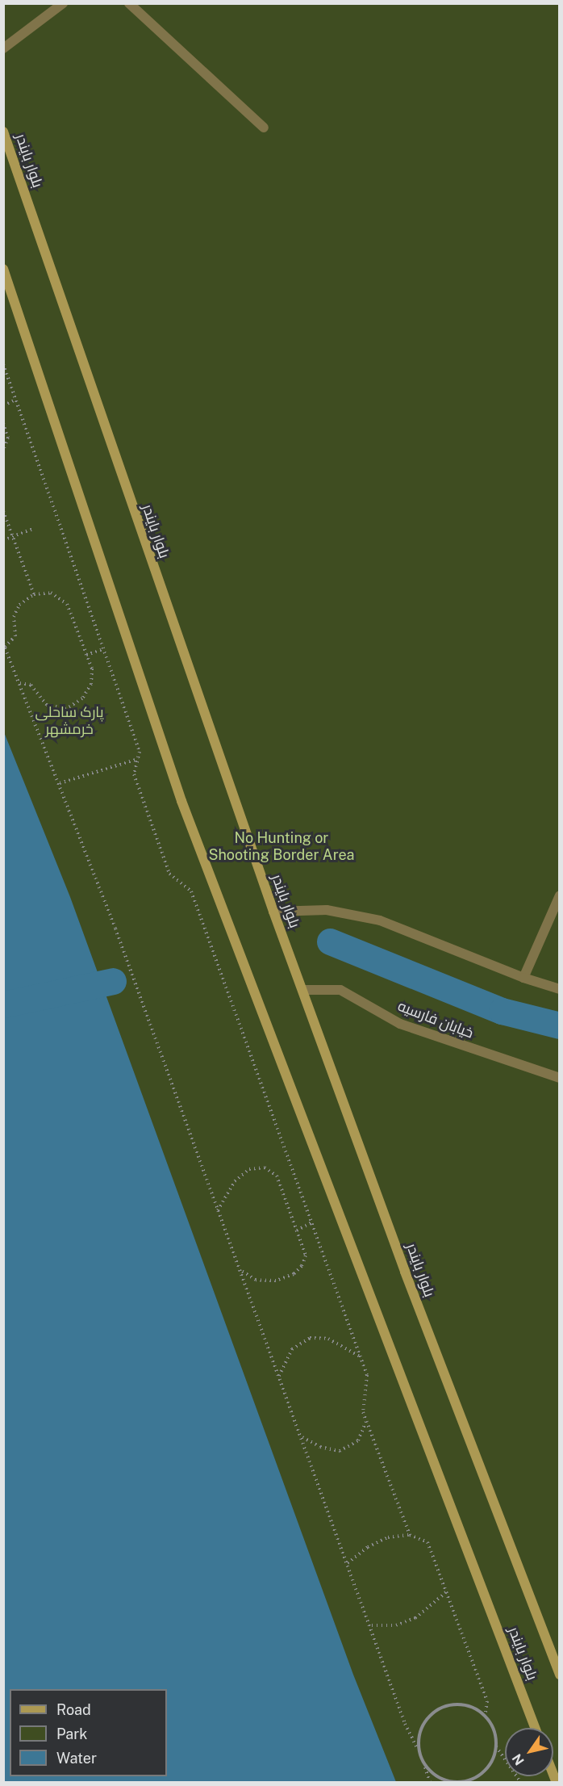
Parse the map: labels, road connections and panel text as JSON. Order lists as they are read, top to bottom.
{
  "streets": {
    "street": ["بلوار بایندر", "خیابان فارسیه"]
  },
  "crossings": [
    ["بلوار بایندر", "خیابان فارسیه"]
  ],
  "parks": ["پارک ساحلی خرمشهر", "No Hunting or Shooting Border Area"],
  "legend": ["Road", "Park", "Water"],
  "north": "bottom left"
}
